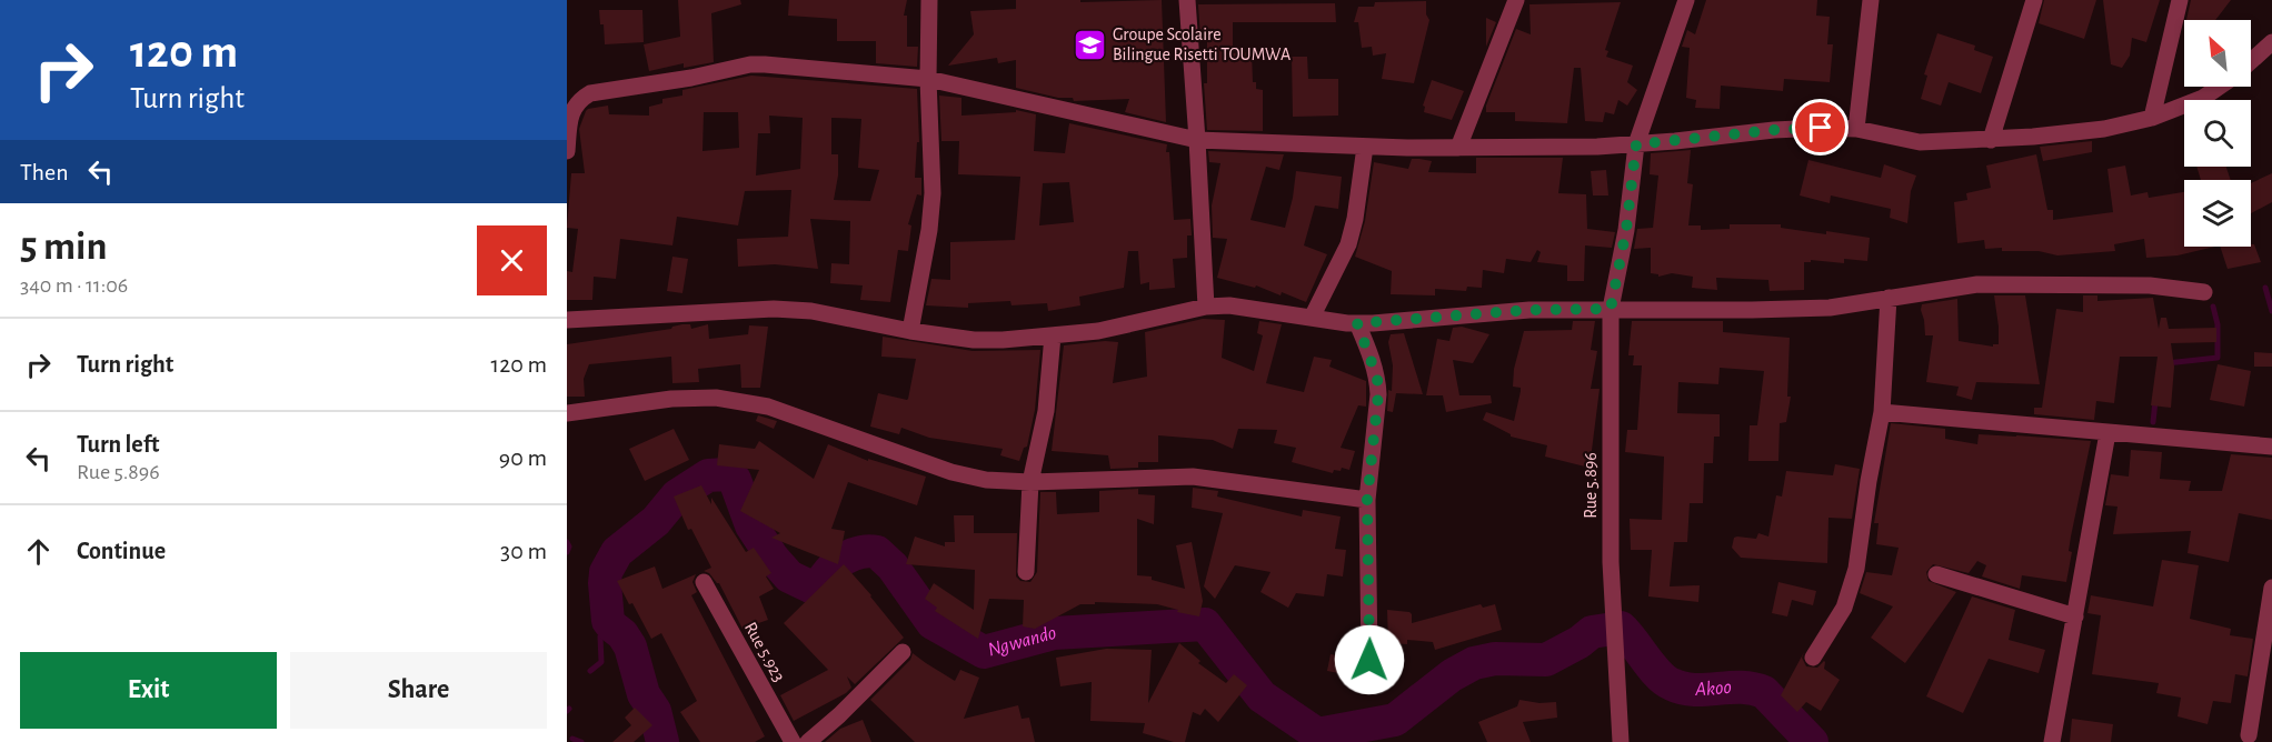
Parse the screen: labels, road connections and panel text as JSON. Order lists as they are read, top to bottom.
{
  "streets": {
    "street": ["Rue 5.896", "Rue 5.923"]
  },
  "water": ["Ngwando", "Akoo"],
  "places": {
    "school or university": ["Groupe Scolaire Bilingue Risetti TOUMWA"]
  },
  "north": "top left",
  "page": {
    "turn": ["120 m", "Turn right"],
    "then": "Then",
    "heading": ["5 min", "340 m · 11:06"],
    "list": [
      {
        "name": "Turn right",
        "value": "120 m"
      },
      {
        "name": "Turn left",
        "note": "Rue 5.896",
        "value": "90 m"
      },
      {
        "name": "Continue",
        "value": "30 m"
      }
    ],
    "buttons": ["Exit", "Share"]
  }
}
